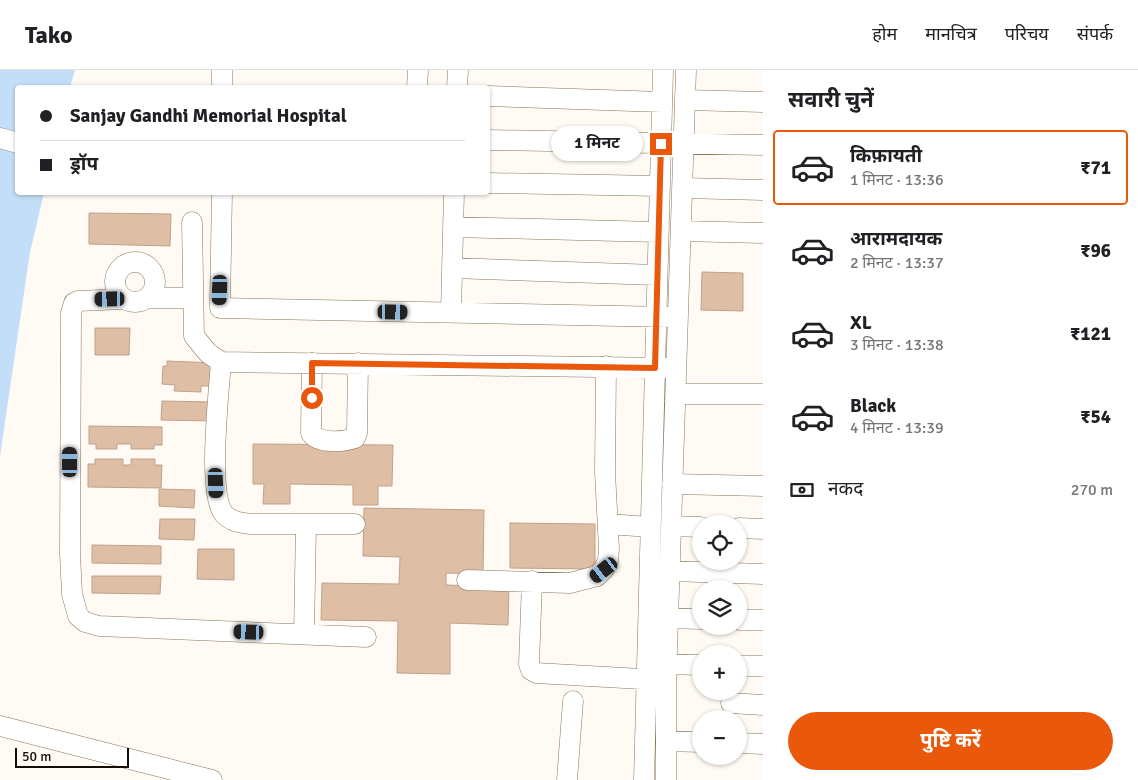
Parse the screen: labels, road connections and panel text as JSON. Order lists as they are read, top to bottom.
{
  "scale_bar": "50 m",
  "page": {
    "header": "Tako",
    "nav": [
      "होम",
      "मानचित्र",
      "परिचय",
      "संपर्क"
    ],
    "heading": "सवारी चुनें",
    "banner": ["Sanjay Gandhi Memorial Hospital", "ड्रॉप"],
    "bubble": "1 मिनट",
    "list": [
      {
        "name": "किफ़ायती",
        "note": "1 मिनट · 13:36",
        "value": "₹71"
      },
      {
        "name": "आरामदायक",
        "note": "2 मिनट · 13:37",
        "value": "₹96"
      },
      {
        "name": "XL",
        "note": "3 मिनट · 13:38",
        "value": "₹121"
      },
      {
        "name": "Black",
        "note": "4 मिनट · 13:39",
        "value": "₹54"
      }
    ],
    "pay": ["नकद", "270 m"],
    "map_buttons": ["+", "−"],
    "buttons": "पुष्टि करें",
    "scale": "50 m"
  }
}
